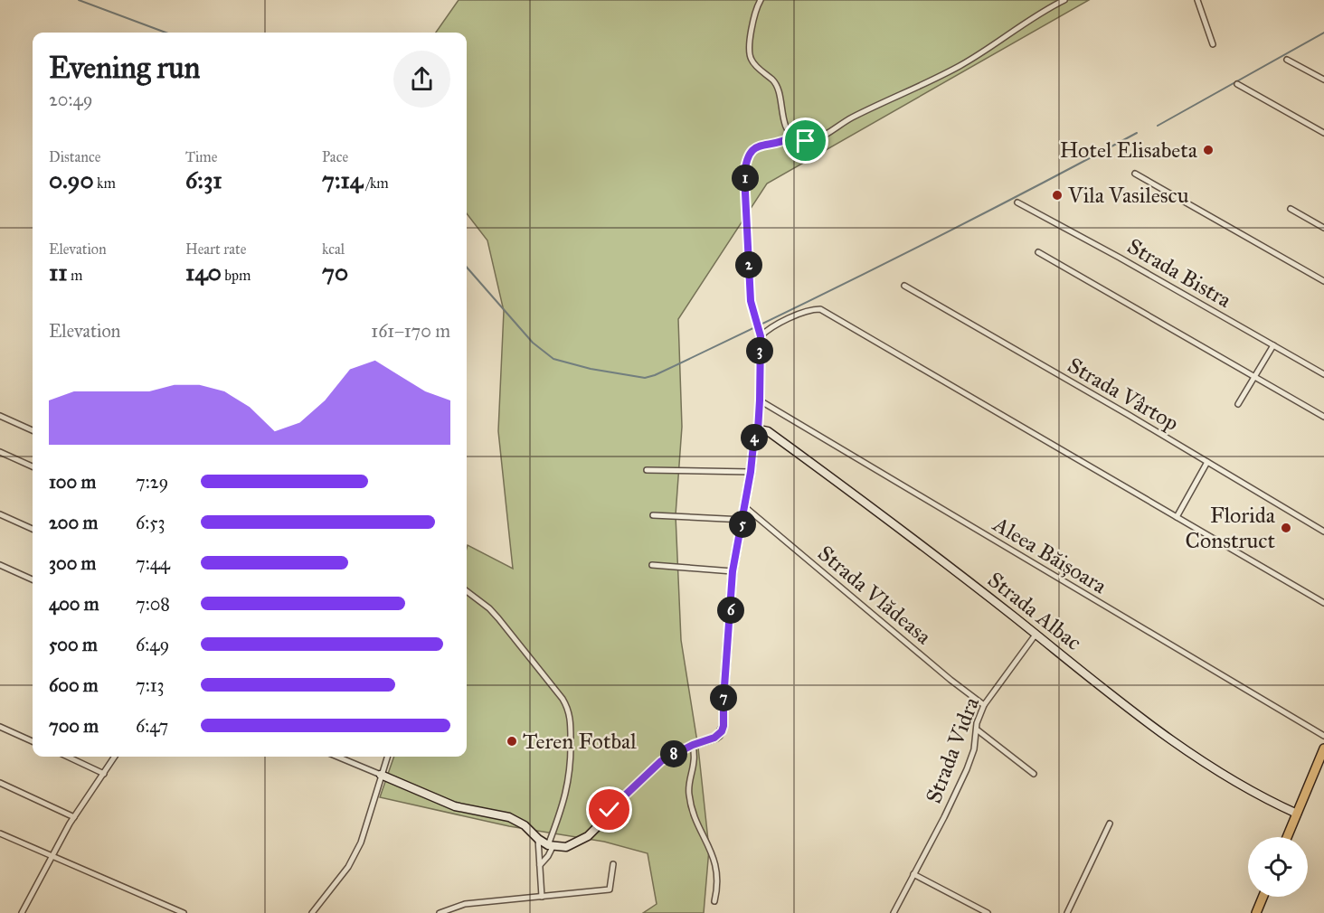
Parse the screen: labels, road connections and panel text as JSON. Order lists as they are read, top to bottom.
{
  "streets": {
    "street": [
      "Strada Bistra",
      "Strada Vârtop",
      "Aleea Băișoara",
      "Strada Vlădeasa",
      "Strada Albac",
      "Strada Vidra"
    ]
  },
  "crossings": [
    ["Strada Vlădeasa", "Strada Vidra"],
    ["Strada Albac", "Strada Vidra"]
  ],
  "places": [
    "Hotel Elisabeta",
    "Vila Vasilescu",
    "Florida Construct",
    "Teren Fotbal"
  ],
  "page": {
    "heading": ["Evening run", "20:49"],
    "stats": [
      ["Distance", "0.90 km"],
      ["Time", "6:31"],
      ["Pace", "7:14 /km"],
      ["Elevation", "11 m"],
      ["Heart rate", "140 bpm"],
      ["kcal", "70"]
    ],
    "pins": [
      "1",
      "2",
      "3",
      "4",
      "5",
      "6",
      "7",
      "8"
    ],
    "chart": ["Elevation", "161–170 m"],
    "list": [
      {
        "name": "100 m",
        "note": "7:29"
      },
      {
        "name": "200 m",
        "note": "6:53"
      },
      {
        "name": "300 m",
        "note": "7:44"
      },
      {
        "name": "400 m",
        "note": "7:08"
      },
      {
        "name": "500 m",
        "note": "6:49"
      },
      {
        "name": "600 m",
        "note": "7:13"
      },
      {
        "name": "700 m",
        "note": "6:47"
      }
    ]
  }
}
